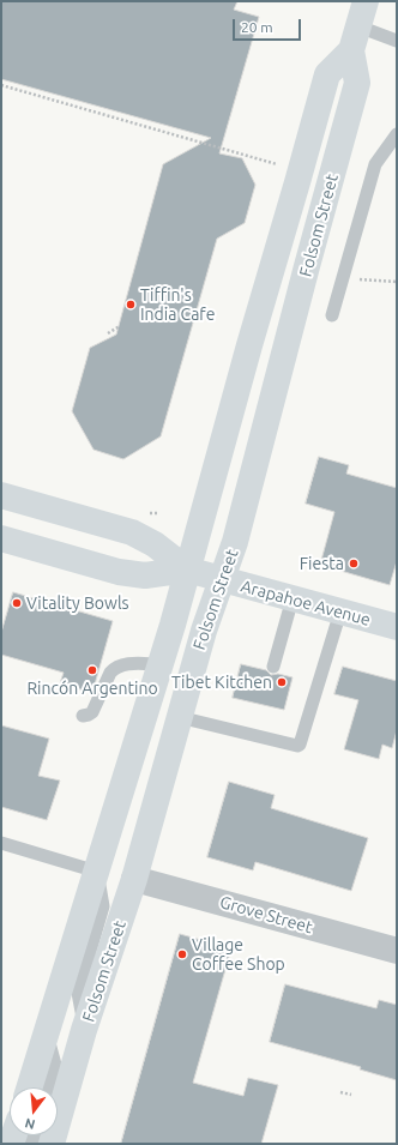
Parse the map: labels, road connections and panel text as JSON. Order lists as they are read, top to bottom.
{
  "streets": {
    "main road": ["Folsom Street", "Arapahoe Avenue"],
    "street": ["Grove Street"]
  },
  "crossings": [
    ["Folsom Street", "Arapahoe Avenue"],
    ["Folsom Street", "Grove Street"]
  ],
  "places": [
    "Tiffin's India Cafe",
    "Fiesta",
    "Vitality Bowls",
    "Rincón Argentino",
    "Tibet Kitchen",
    "Village Coffee Shop"
  ],
  "scale_bar": "20 m",
  "north": "bottom"
}
